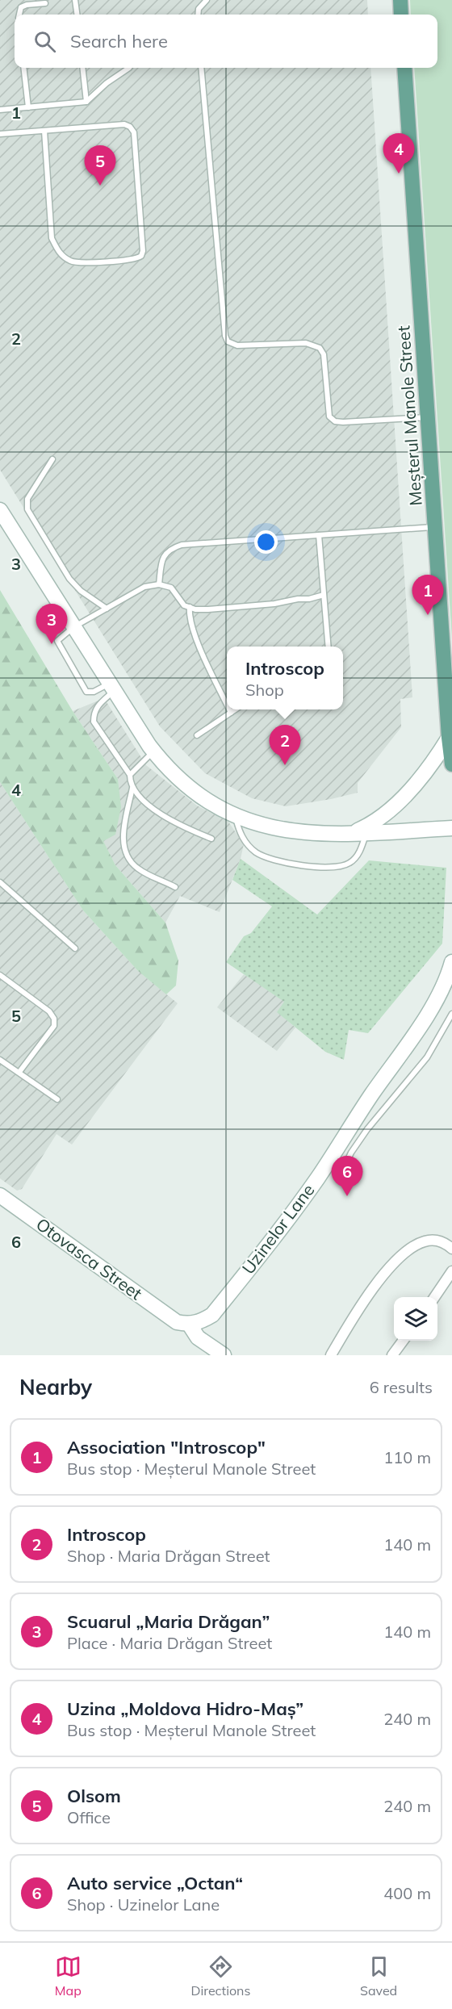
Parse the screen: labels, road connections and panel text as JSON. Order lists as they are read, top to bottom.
{
  "streets": {
    "main road": ["Meșterul Manole Street", "Uzinelor Lane", "Otovasca Street"]
  },
  "crossings": [
    ["Uzinelor Lane", "Otovasca Street"]
  ],
  "page": {
    "search": "Search here",
    "pins": [
      "4",
      "5",
      "1",
      "3",
      "2",
      "6"
    ],
    "popup": ["Introscop", "Shop"],
    "heading": ["Nearby", "6 results"],
    "list": [
      {
        "mark": "1",
        "name": "Association \"Introscop\"",
        "note": "Bus stop · Meșterul Manole Street",
        "value": "110 m"
      },
      {
        "mark": "2",
        "name": "Introscop",
        "note": "Shop · Maria Drăgan Street",
        "value": "140 m"
      },
      {
        "mark": "3",
        "name": "Scuarul „Maria Drăgan”",
        "note": "Place · Maria Drăgan Street",
        "value": "140 m"
      },
      {
        "mark": "4",
        "name": "Uzina „Moldova Hidro-Maș”",
        "note": "Bus stop · Meșterul Manole Street",
        "value": "240 m"
      },
      {
        "mark": "5",
        "name": "Olsom",
        "note": "Office",
        "value": "240 m"
      },
      {
        "mark": "6",
        "name": "Auto service „Octan“",
        "note": "Shop · Uzinelor Lane",
        "value": "400 m"
      }
    ],
    "nav": ["Map", "Directions", "Saved"]
  },
  "grid": {
    "rows": [
      "1",
      "2",
      "3",
      "4",
      "5",
      "6"
    ]
  }
}
